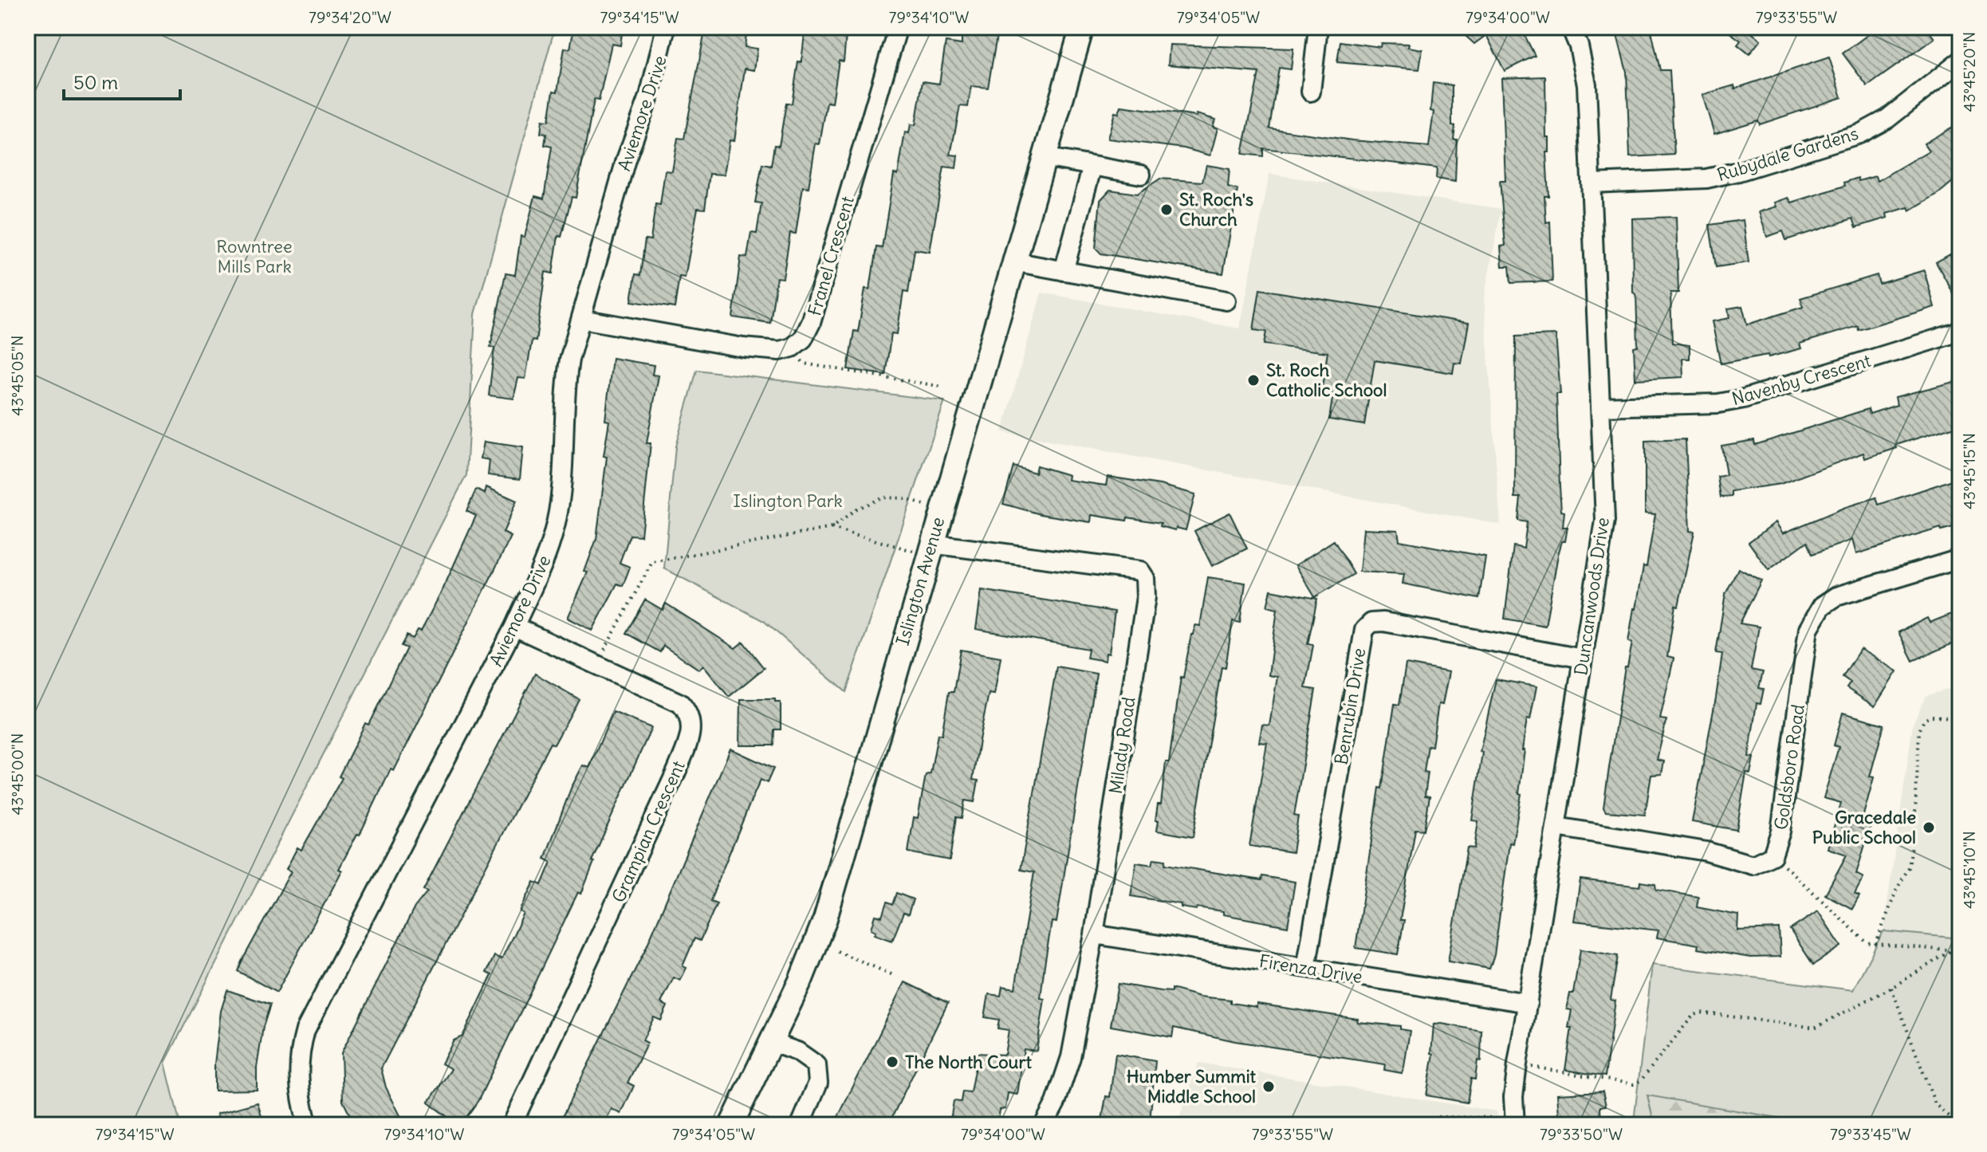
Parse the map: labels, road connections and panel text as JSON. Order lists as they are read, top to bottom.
{
  "streets": {
    "main road": ["Islington Avenue"],
    "street": [
      "Aviemore Drive",
      "Rubydale Gardens",
      "Franel Crescent",
      "Navenby Crescent",
      "Duncanwoods Drive",
      "Benrubin Drive",
      "Milady Road",
      "Goldsboro Road",
      "Grampian Crescent",
      "Firenza Drive"
    ]
  },
  "crossings": [
    ["Aviemore Drive", "Grampian Crescent"],
    ["Rubydale Gardens", "Duncanwoods Drive"],
    ["Navenby Crescent", "Duncanwoods Drive"],
    ["Islington Avenue", "Milady Road"],
    ["Duncanwoods Drive", "Benrubin Drive"],
    ["Duncanwoods Drive", "Firenza Drive"],
    ["Benrubin Drive", "Firenza Drive"],
    ["Milady Road", "Firenza Drive"]
  ],
  "parks": ["Rowntree Mills Park", "Islington Park"],
  "places": [
    "St. Roch's Church",
    "St. Roch Catholic School",
    "Gracedale Public School",
    "The North Court",
    "Humber Summit Middle School"
  ],
  "scale_bar": "50 m",
  "coordinates": [
    "79°34'20\"W",
    "79°34'15\"W",
    "79°34'10\"W",
    "79°34'05\"W",
    "79°34'00\"W",
    "79°33'55\"W",
    "43°45'20\"N",
    "43°45'05\"N",
    "43°45'15\"N",
    "43°45'00\"N",
    "43°45'10\"N",
    "79°33'50\"W",
    "79°33'45\"W"
  ]
}
